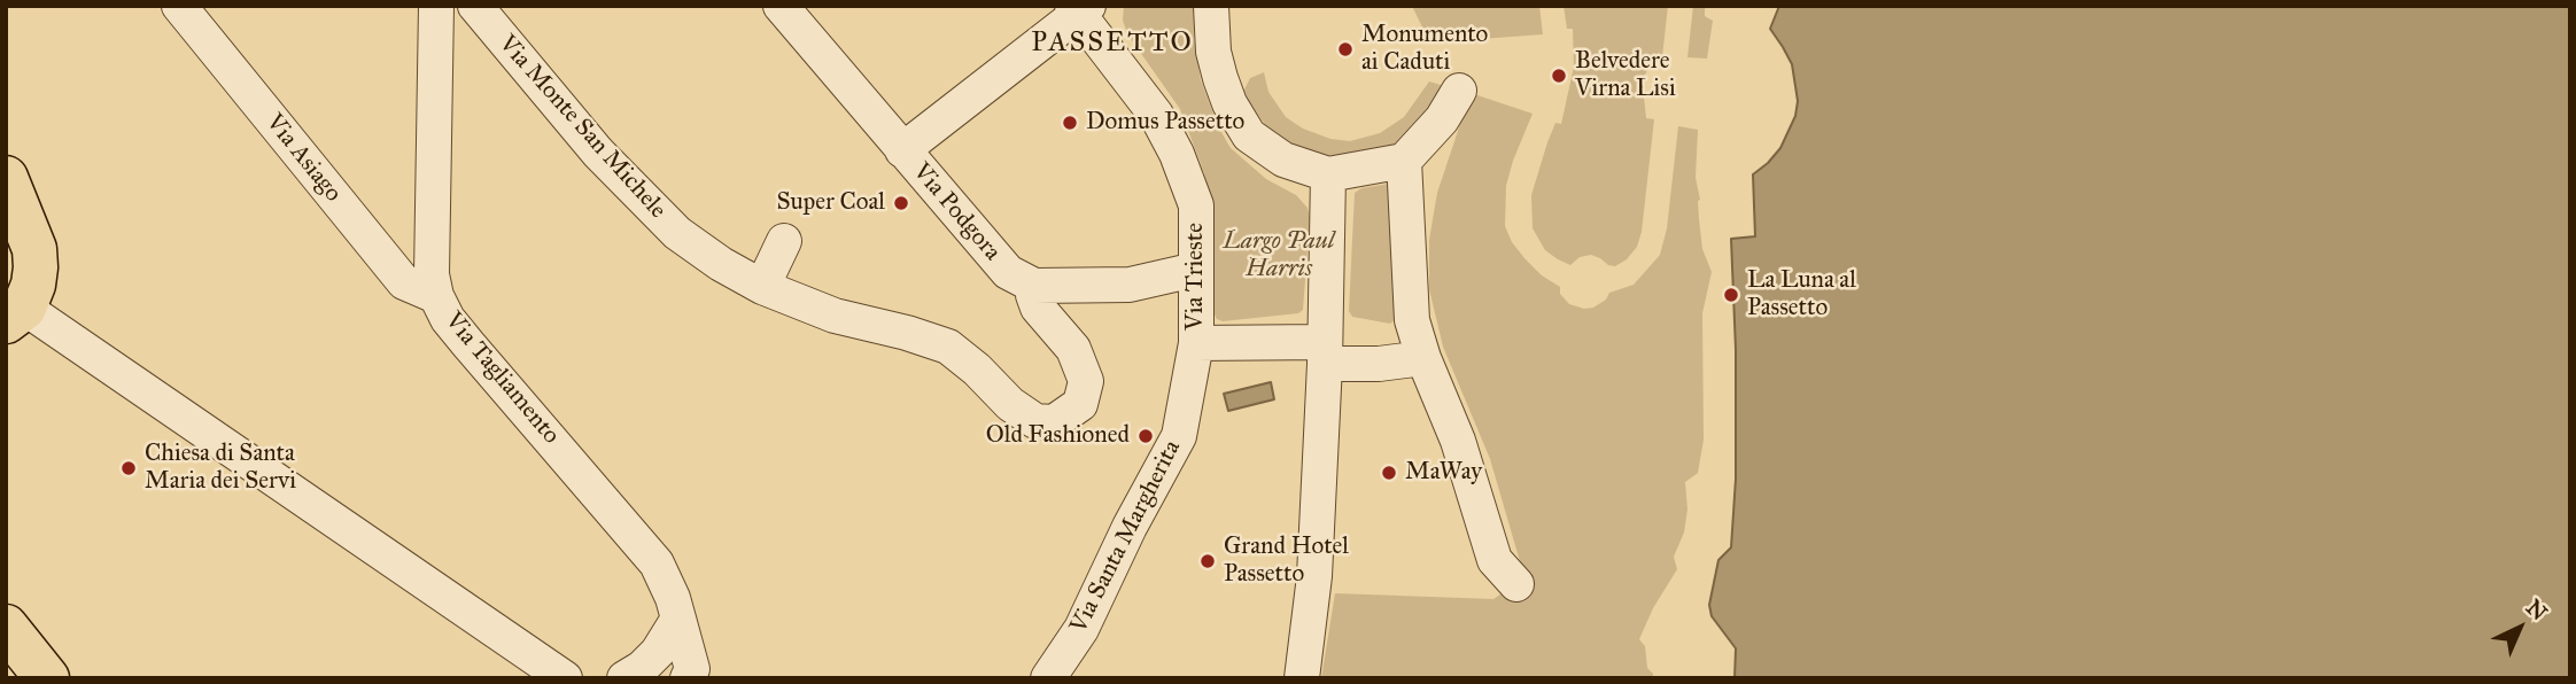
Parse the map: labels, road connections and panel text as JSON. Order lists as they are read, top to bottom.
{
  "streets": {
    "street": [
      "Via Monte San Michele",
      "Via Asiago",
      "Via Podgora",
      "Via Trieste",
      "Via Tagliamento",
      "Via Santa Margherita"
    ]
  },
  "crossings": [
    ["Via Monte San Michele", "Via Podgora"],
    ["Via Asiago", "Via Tagliamento"],
    ["Via Trieste", "Via Santa Margherita"]
  ],
  "districts": ["PASSETTO"],
  "parks": ["Largo Paul Harris"],
  "places": [
    "Monumento ai Caduti",
    "Belvedere Virna Lisi",
    "Domus Passetto",
    "Super Coal",
    "La Luna al Passetto",
    "Old Fashioned",
    "Chiesa di Santa Maria dei Servi",
    "MaWay",
    "Grand Hotel Passetto"
  ],
  "north": "top right"
}
